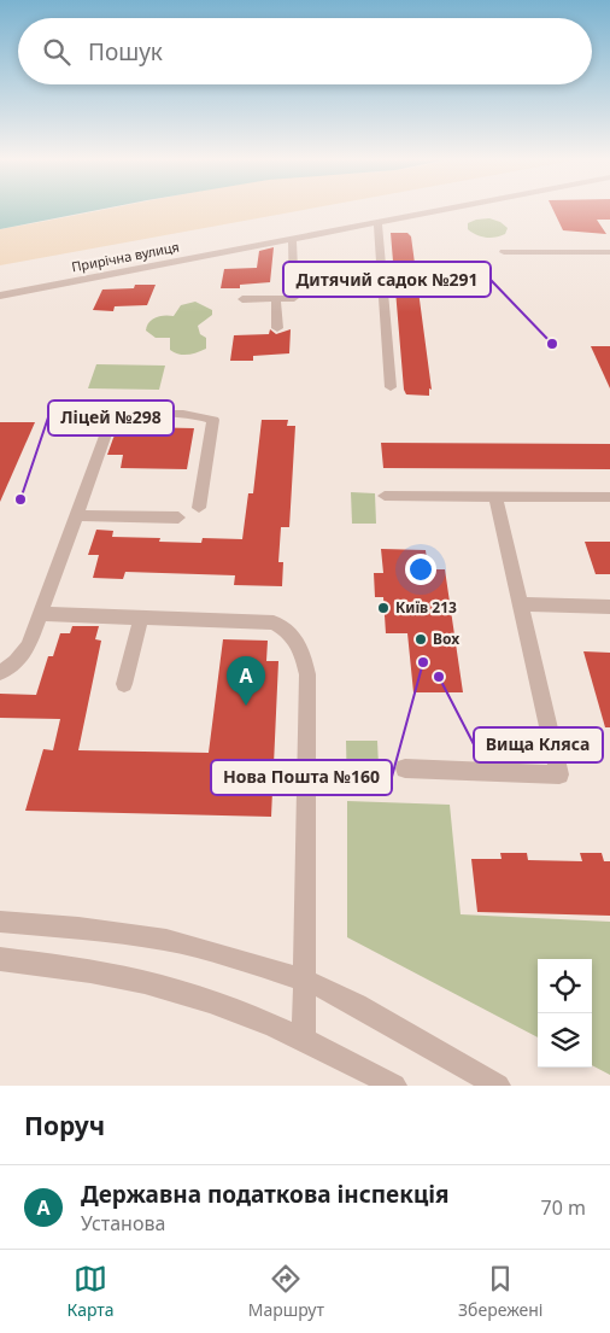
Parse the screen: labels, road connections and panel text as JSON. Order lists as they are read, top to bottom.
{
  "streets": {
    "street": ["Прирічна вулиця"]
  },
  "places": [
    "Дитячий садок №291",
    "Ліцей №298",
    "Київ 213",
    "Box",
    "Нова Пошта №160",
    "Вища Кляса"
  ],
  "page": {
    "search": "Пошук",
    "pins": "A",
    "heading": "Поруч",
    "list": [
      {
        "mark": "A",
        "name": "Державна податкова інспекція",
        "note": "Установа",
        "value": "70 m"
      }
    ],
    "nav": ["Карта", "Маршрут", "Збережені"]
  }
}
